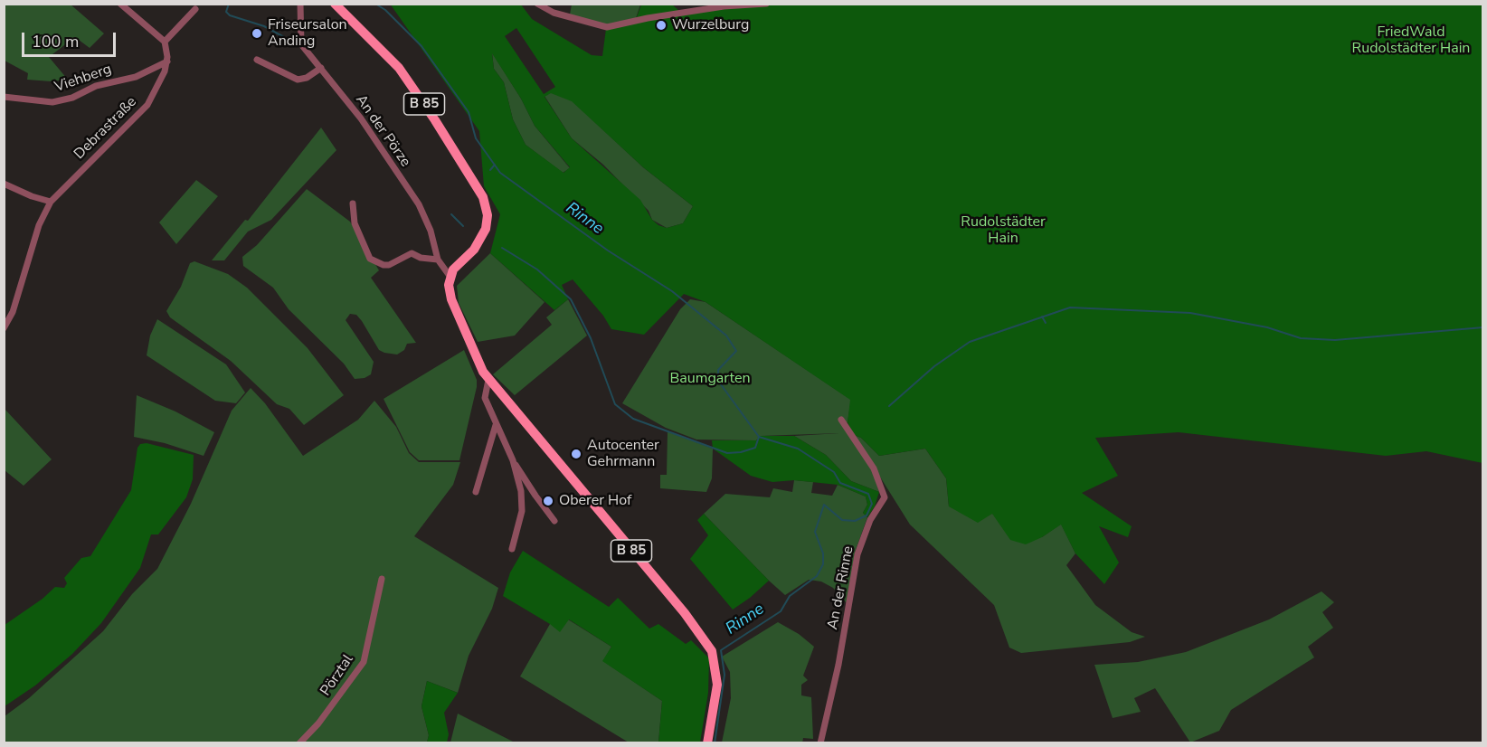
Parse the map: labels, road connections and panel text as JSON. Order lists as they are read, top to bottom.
{
  "streets": {
    "main road": ["B 85"],
    "street": [
      "Viehberg",
      "Debrastraße",
      "An der Pörze",
      "An der Rinne",
      "Pörztal"
    ]
  },
  "crossings": [
    ["Viehberg", "Debrastraße"],
    ["B 85", "An der Pörze"]
  ],
  "water": ["Rinne"],
  "parks": ["FriedWald Rudolstädter Hain", "Rudolstädter Hain", "Baumgarten"],
  "places": [
    "Wurzelburg",
    "Friseursalon Anding",
    "Autocenter Gehrmann",
    "Oberer Hof"
  ],
  "scale_bar": "100 m"
}
